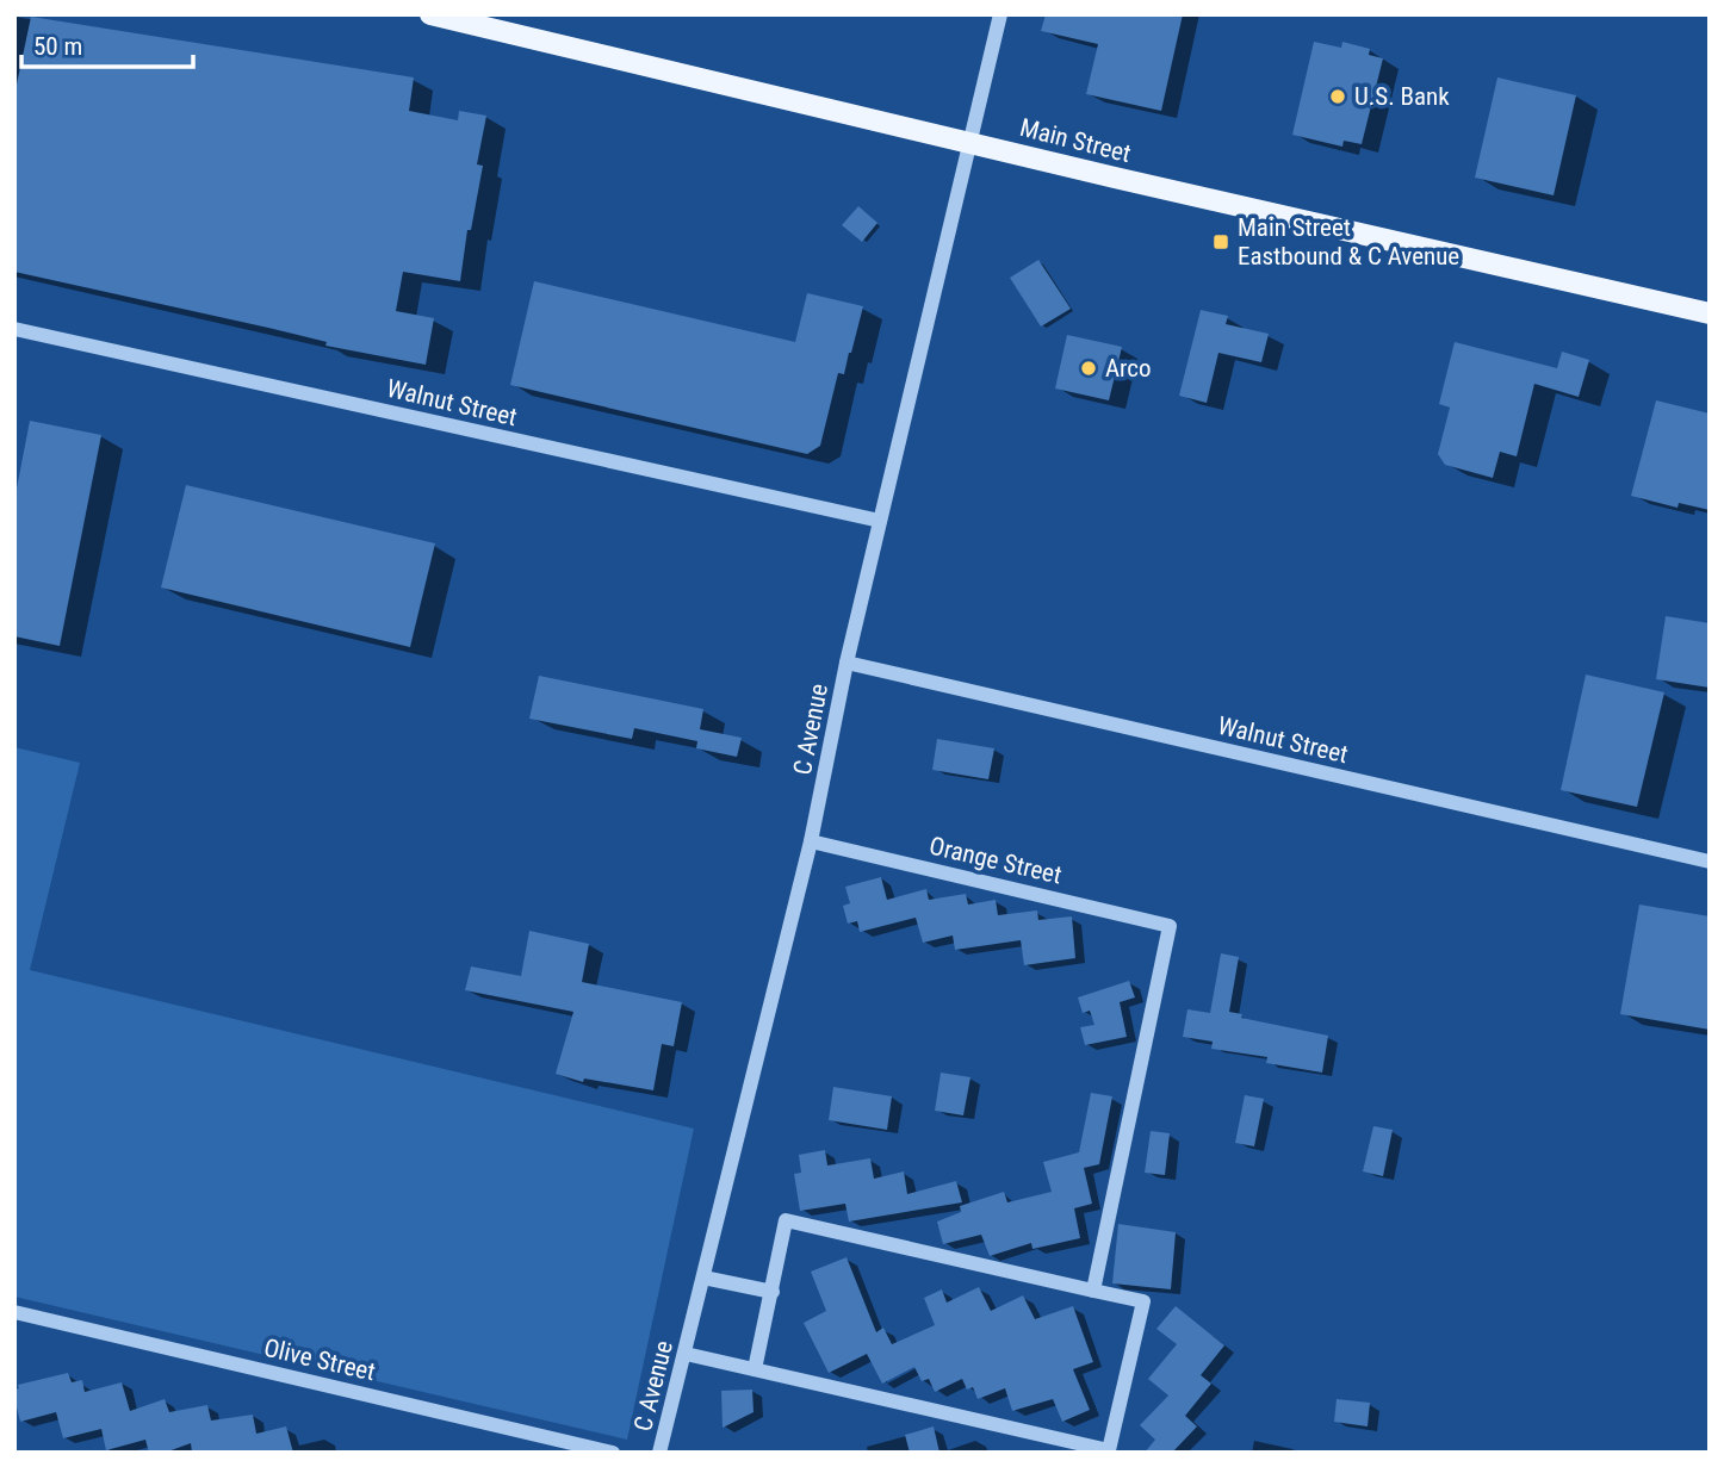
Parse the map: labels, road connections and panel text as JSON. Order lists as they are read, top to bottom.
{
  "streets": {
    "main road": ["Main Street"],
    "street": [
      "Walnut Street",
      "C Avenue",
      "Orange Street",
      "Olive Street"
    ]
  },
  "crossings": [
    ["Main Street", "C Avenue"],
    ["Walnut Street", "C Avenue"],
    ["C Avenue", "Orange Street"]
  ],
  "places": {
    "other": ["U.S. Bank", "Arco"],
    "transit": ["Main Street Eastbound & C Avenue"]
  },
  "scale_bar": "50 m"
}
